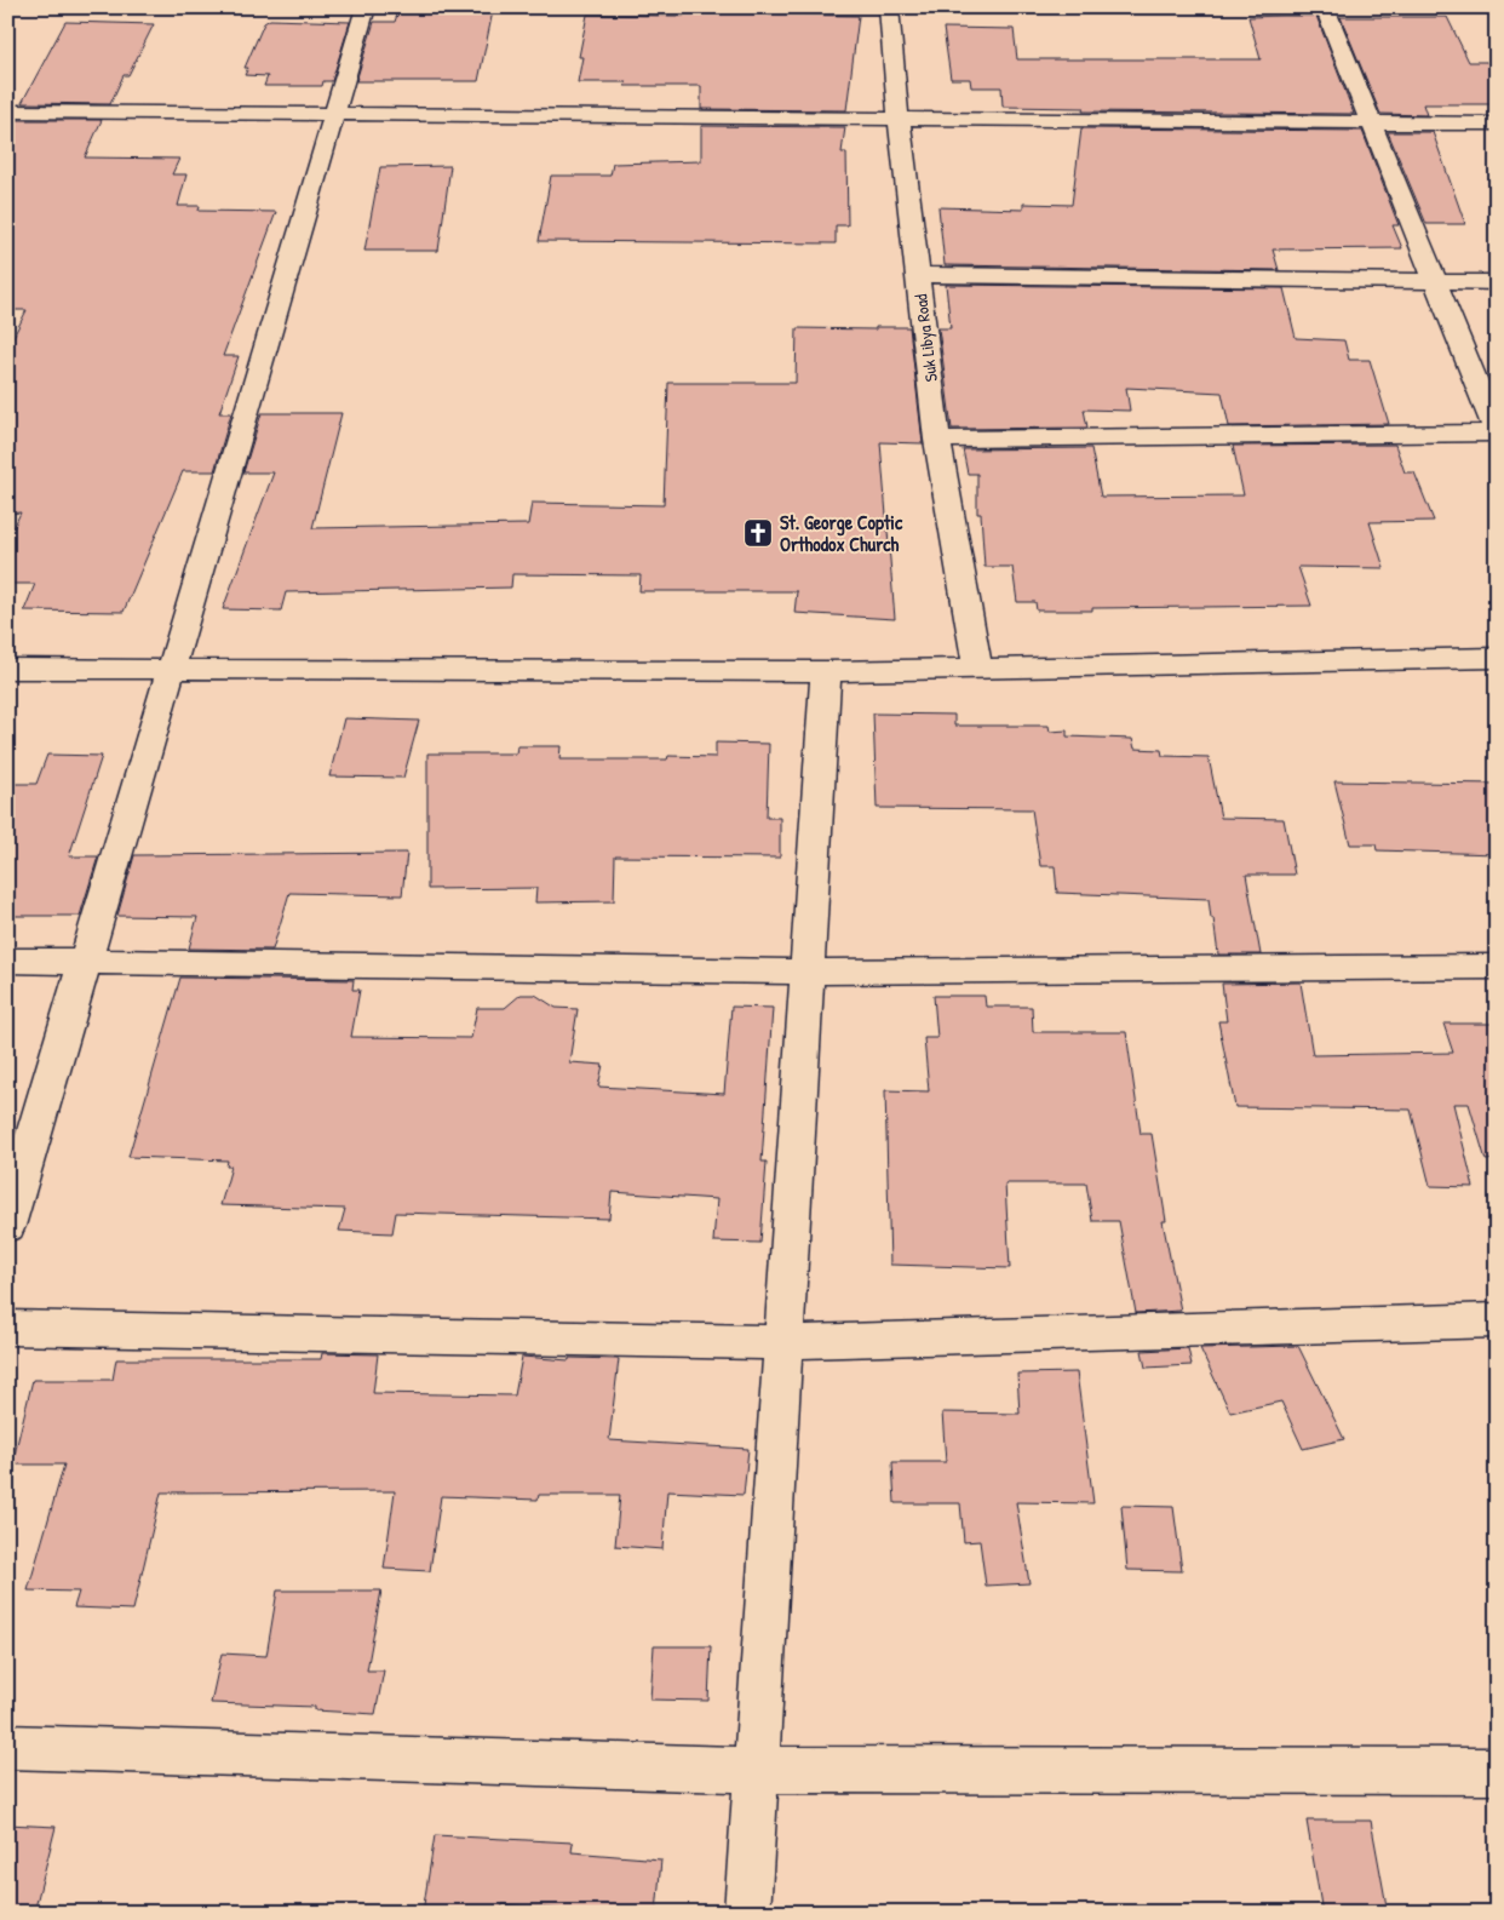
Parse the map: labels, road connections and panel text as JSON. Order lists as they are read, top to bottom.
{
  "streets": {
    "street": ["Suk Libya Road"]
  },
  "places": {
    "church": ["St. George Coptic Orthodox Church"]
  }
}
